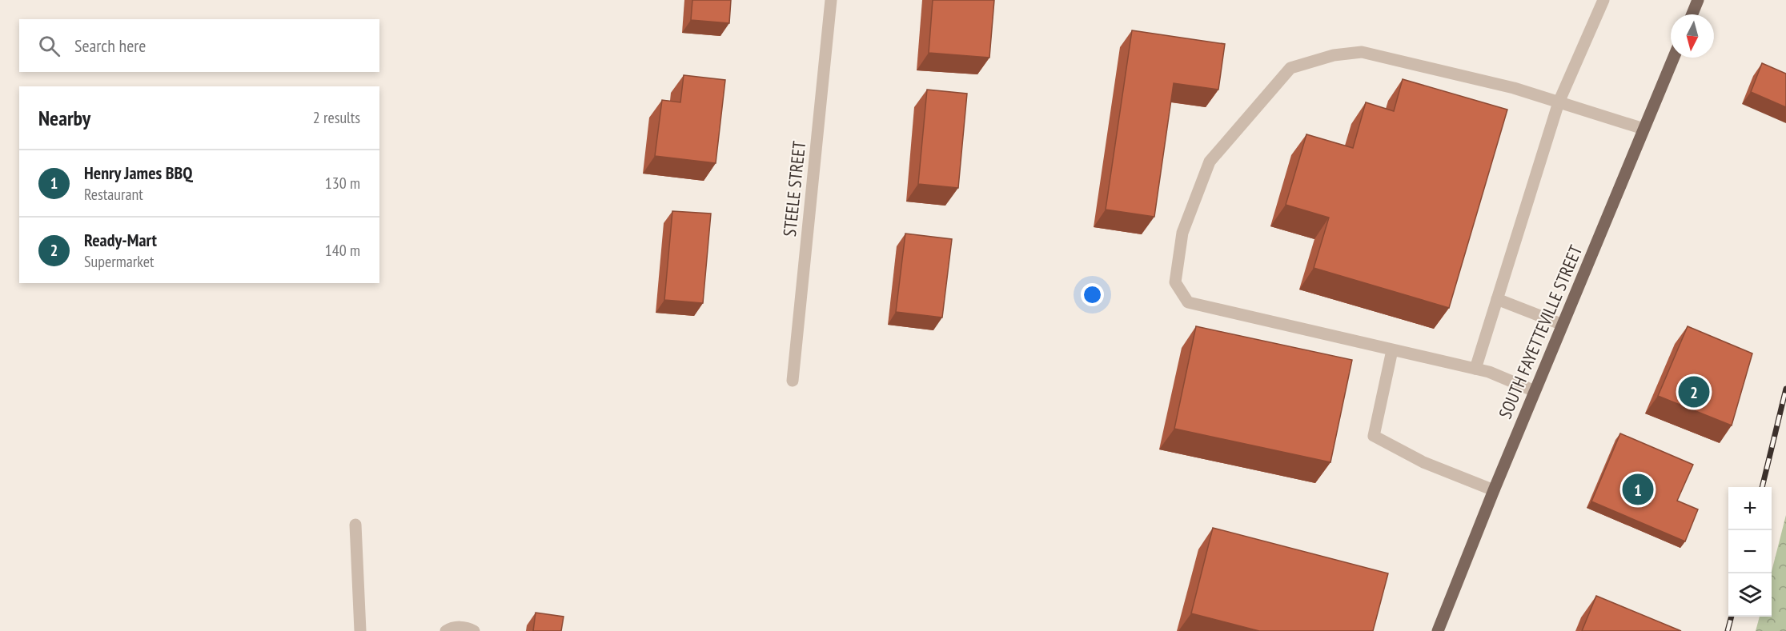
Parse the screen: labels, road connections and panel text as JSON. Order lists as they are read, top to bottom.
{
  "streets": {
    "main road": ["SOUTH FAYETTEVILLE STREET"],
    "street": ["STEELE STREET"]
  },
  "north": "bottom",
  "page": {
    "search": "Search here",
    "heading": ["Nearby", "2 results"],
    "list": [
      {
        "mark": "1",
        "name": "Henry James BBQ",
        "note": "Restaurant",
        "value": "130 m"
      },
      {
        "mark": "2",
        "name": "Ready-Mart",
        "note": "Supermarket",
        "value": "140 m"
      }
    ],
    "pins": ["2", "1"],
    "map_buttons": ["+", "−"]
  }
}
